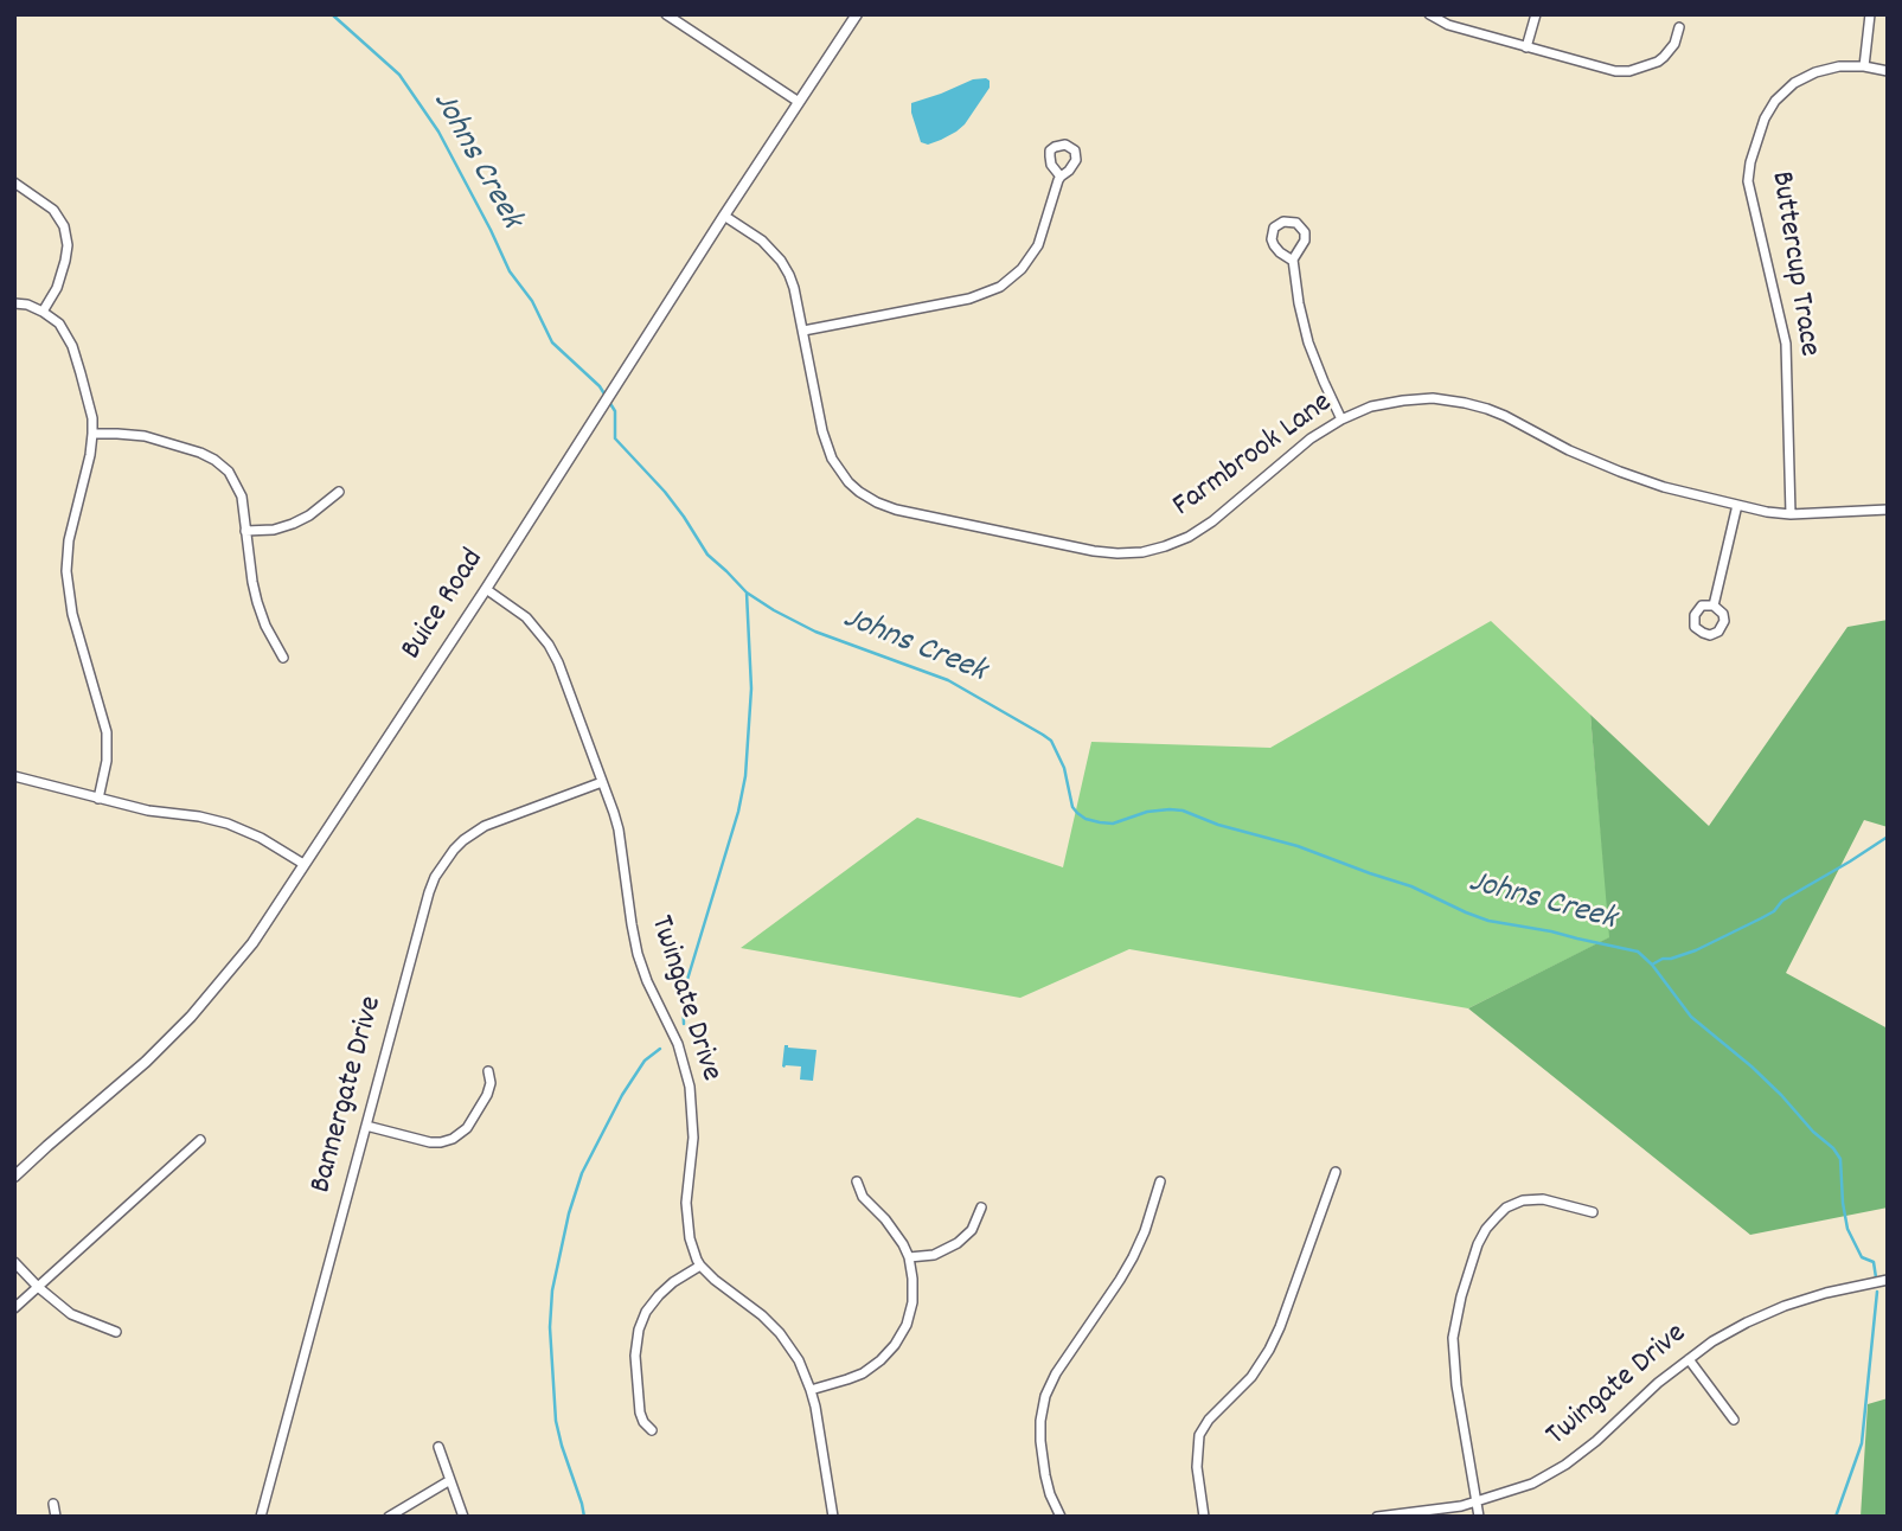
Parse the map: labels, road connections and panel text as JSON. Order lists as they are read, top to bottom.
{
  "streets": {
    "street": [
      "Buttercup Trace",
      "Farmbrook Lane",
      "Buice Road",
      "Twingate Drive",
      "Bannergate Drive"
    ]
  },
  "crossings": [
    ["Buttercup Trace", "Farmbrook Lane"],
    ["Farmbrook Lane", "Buice Road"],
    ["Buice Road", "Twingate Drive"],
    ["Twingate Drive", "Bannergate Drive"]
  ],
  "water": ["Johns Creek"]
}
